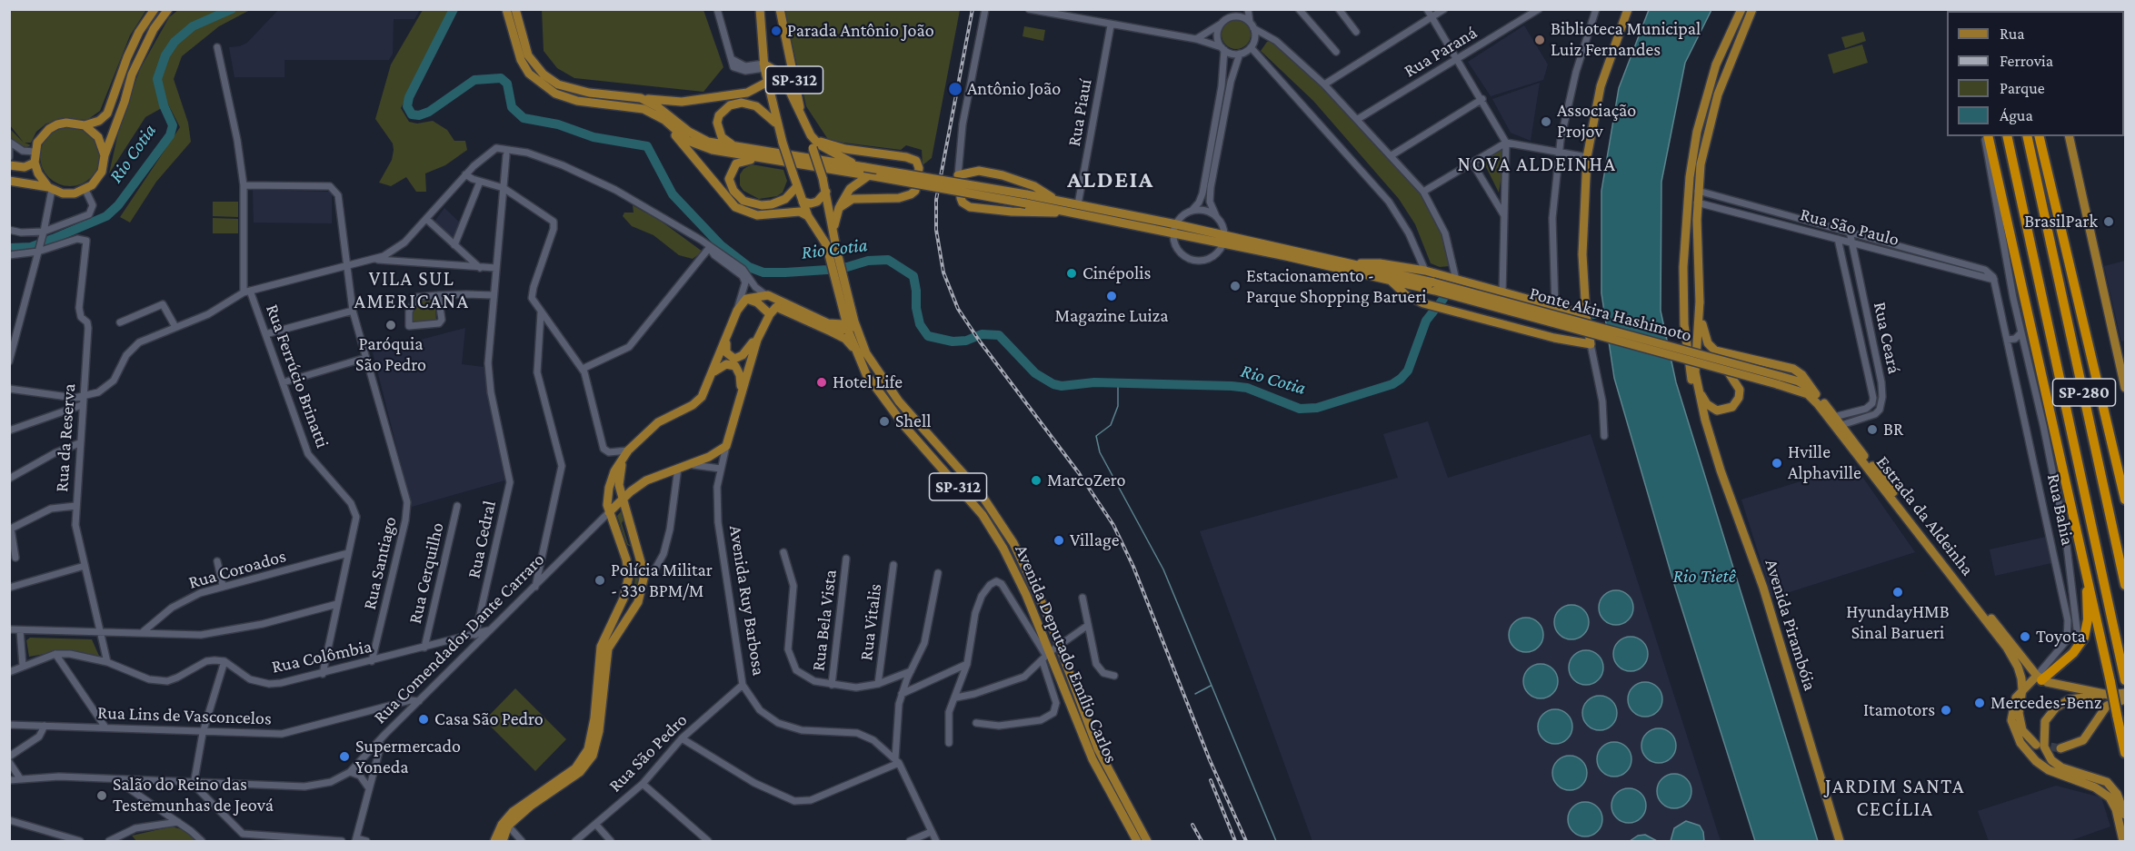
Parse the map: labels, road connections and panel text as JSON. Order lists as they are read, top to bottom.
{
  "streets": {
    "highway": ["SP-280"],
    "main road": [
      "SP-312",
      "Ponte Akira Hashimoto",
      "Estrada da Aldeinha",
      "Avenida Ruy Barbosa",
      "Avenida Pirambóia",
      "Rua Comendador Dante Carraro",
      "Avenida Deputado Emílio Carlos"
    ],
    "street": [
      "Rua Paraná",
      "Rua Piauí",
      "Rua São Paulo",
      "Rua Ceará",
      "Rua Ferrúcio Brinatti",
      "Rua da Reserva",
      "Rua Bahia",
      "Rua Cedral",
      "Rua Santiago",
      "Rua Coroados",
      "Rua Cerquilho",
      "Rua Bela Vista",
      "Rua Vitalis",
      "Rua Colômbia",
      "Rua Lins de Vasconcelos",
      "Rua São Pedro"
    ]
  },
  "crossings": [
    ["SP-312", "Avenida Deputado Emílio Carlos"],
    ["Rua São Paulo", "Rua Ceará"],
    ["Rua São Paulo", "Rua Bahia"],
    ["Ponte Akira Hashimoto", "Estrada da Aldeinha"],
    ["Rua Ceará", "Estrada da Aldeinha"],
    ["Rua Ferrúcio Brinatti", "Rua Coroados"],
    ["Rua Ferrúcio Brinatti", "Rua Colômbia"],
    ["Rua Cedral", "Rua Colômbia"],
    ["Rua Santiago", "Rua Colômbia"],
    ["Rua Cerquilho", "Rua Colômbia"],
    ["Avenida Ruy Barbosa", "Rua Comendador Dante Carraro"],
    ["Avenida Ruy Barbosa", "Rua São Pedro"],
    ["Rua Comendador Dante Carraro", "Rua Colômbia"],
    ["Rua Comendador Dante Carraro", "Rua Lins de Vasconcelos"]
  ],
  "districts": [
    "NOVA ALDEINHA",
    "ALDEIA",
    "VILA SUL AMERICANA",
    "JARDIM SANTA CECÍLIA"
  ],
  "water": ["Rio Cotia", "Rio Tietê"],
  "places": [
    "Parada Antônio João",
    "Biblioteca Municipal Luiz Fernandes",
    "Antônio João",
    "Associação Projov",
    "BrasilPark",
    "Cinépolis",
    "Estacionamento - Parque Shopping Barueri",
    "Magazine Luiza",
    "Paróquia São Pedro",
    "Hotel Life",
    "Shell",
    "BR",
    "Hville Alphaville",
    "MarcoZero",
    "Village",
    "Polícia Militar - 33º BPM/M",
    "HyundayHMB Sinal Barueri",
    "Toyota",
    "Mercedes-Benz",
    "Itamotors",
    "Casa São Pedro",
    "Supermercado Yoneda",
    "Salão do Reino das Testemunhas de Jeová"
  ],
  "legend": [
    "Rua",
    "Ferrovia",
    "Parque",
    "Água"
  ]
}
